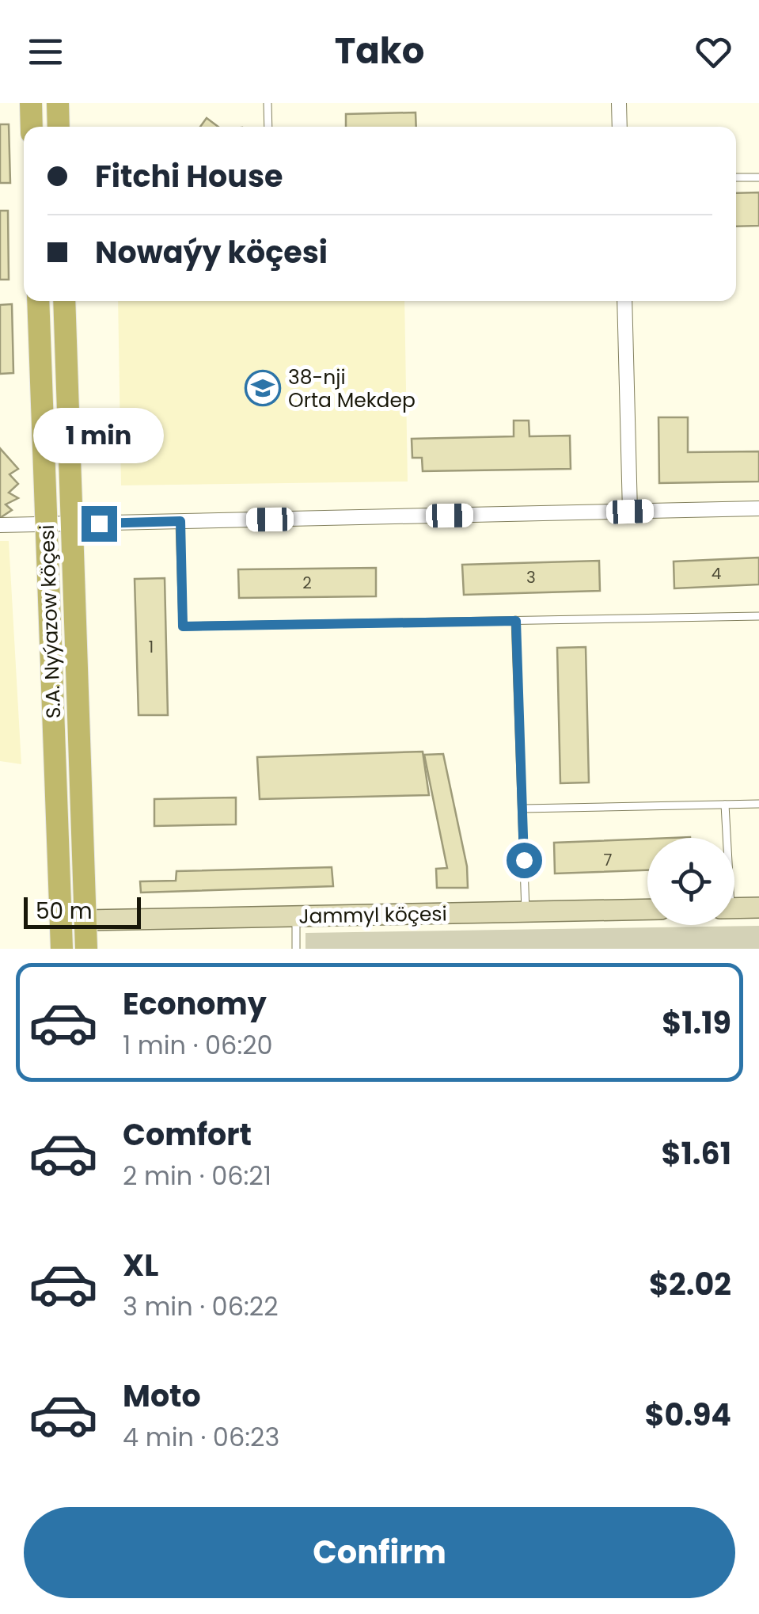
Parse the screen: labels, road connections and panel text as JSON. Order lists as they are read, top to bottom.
{
  "streets": {
    "main road": ["S.A. Nyýazow köçesi"],
    "street": ["Jammyl köçesi"]
  },
  "crossings": [
    ["S.A. Nyýazow köçesi", "Jammyl köçesi"]
  ],
  "places": {
    "school or university": ["38-nji Orta Mekdep"]
  },
  "house_numbers": [
    "4",
    "3",
    "2",
    "1",
    "7"
  ],
  "scale_bar": "50 m",
  "page": {
    "header": "Tako",
    "banner": ["Fitchi House", "Nowaýy köçesi"],
    "bubble": "1 min",
    "scale": "50 m",
    "list": [
      {
        "name": "Economy",
        "note": "1 min · 06:20",
        "value": "$1.19"
      },
      {
        "name": "Comfort",
        "note": "2 min · 06:21",
        "value": "$1.61"
      },
      {
        "name": "XL",
        "note": "3 min · 06:22",
        "value": "$2.02"
      },
      {
        "name": "Moto",
        "note": "4 min · 06:23",
        "value": "$0.94"
      }
    ],
    "buttons": "Confirm"
  }
}
